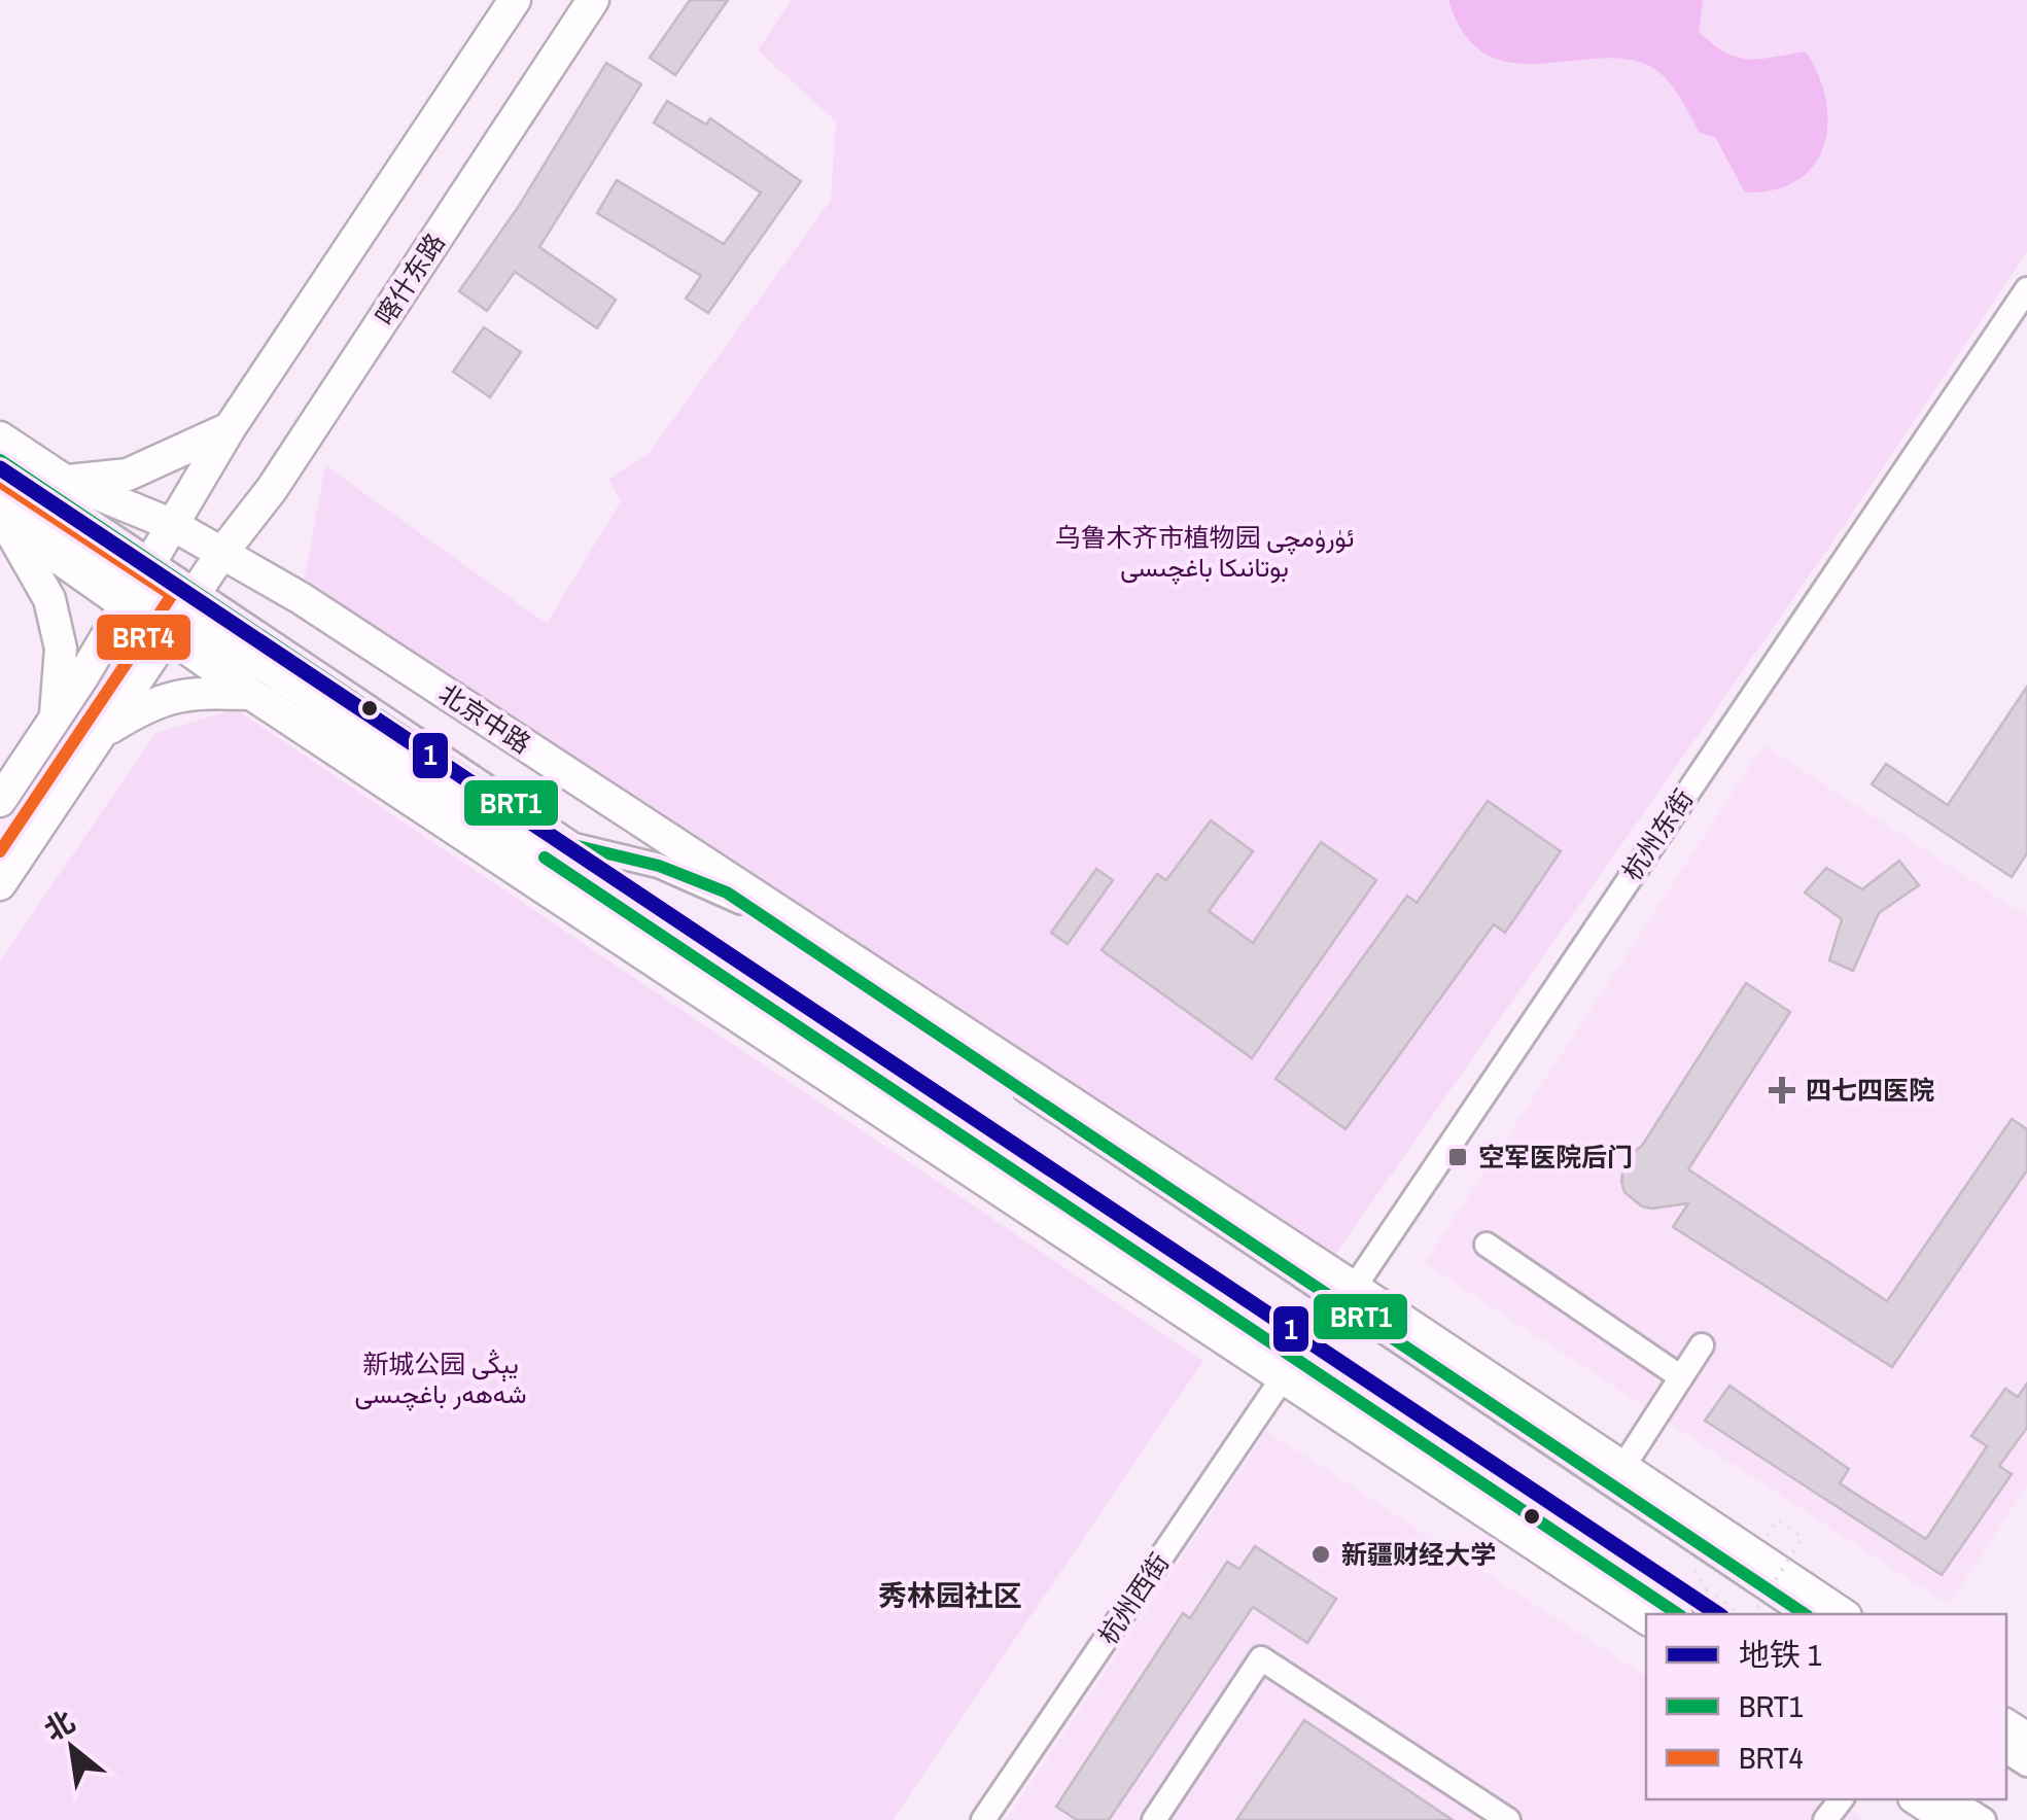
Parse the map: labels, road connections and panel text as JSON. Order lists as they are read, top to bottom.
{
  "streets": {
    "main road": ["喀什东路", "北京中路"],
    "street": ["杭州东街", "杭州西街"]
  },
  "crossings": [
    ["喀什东路", "北京中路"],
    ["北京中路", "杭州东街"],
    ["杭州东街", "杭州西街"]
  ],
  "districts": ["秀林园社区"],
  "parks": ["乌鲁木齐市植物园 ئۈرۈمچى بوتانىكا باغچىسى", "新城公园 يېڭى شەھەر باغچىسى"],
  "places": {
    "health": ["四七四医院"],
    "transit": ["空军医院后门"],
    "other": ["新疆财经大学"]
  },
  "lines": ["transit line BRT1", "metro line 1", "transit line BRT4"],
  "legend": ["地铁 1", "BRT1", "BRT4"],
  "north": "top left"
}
